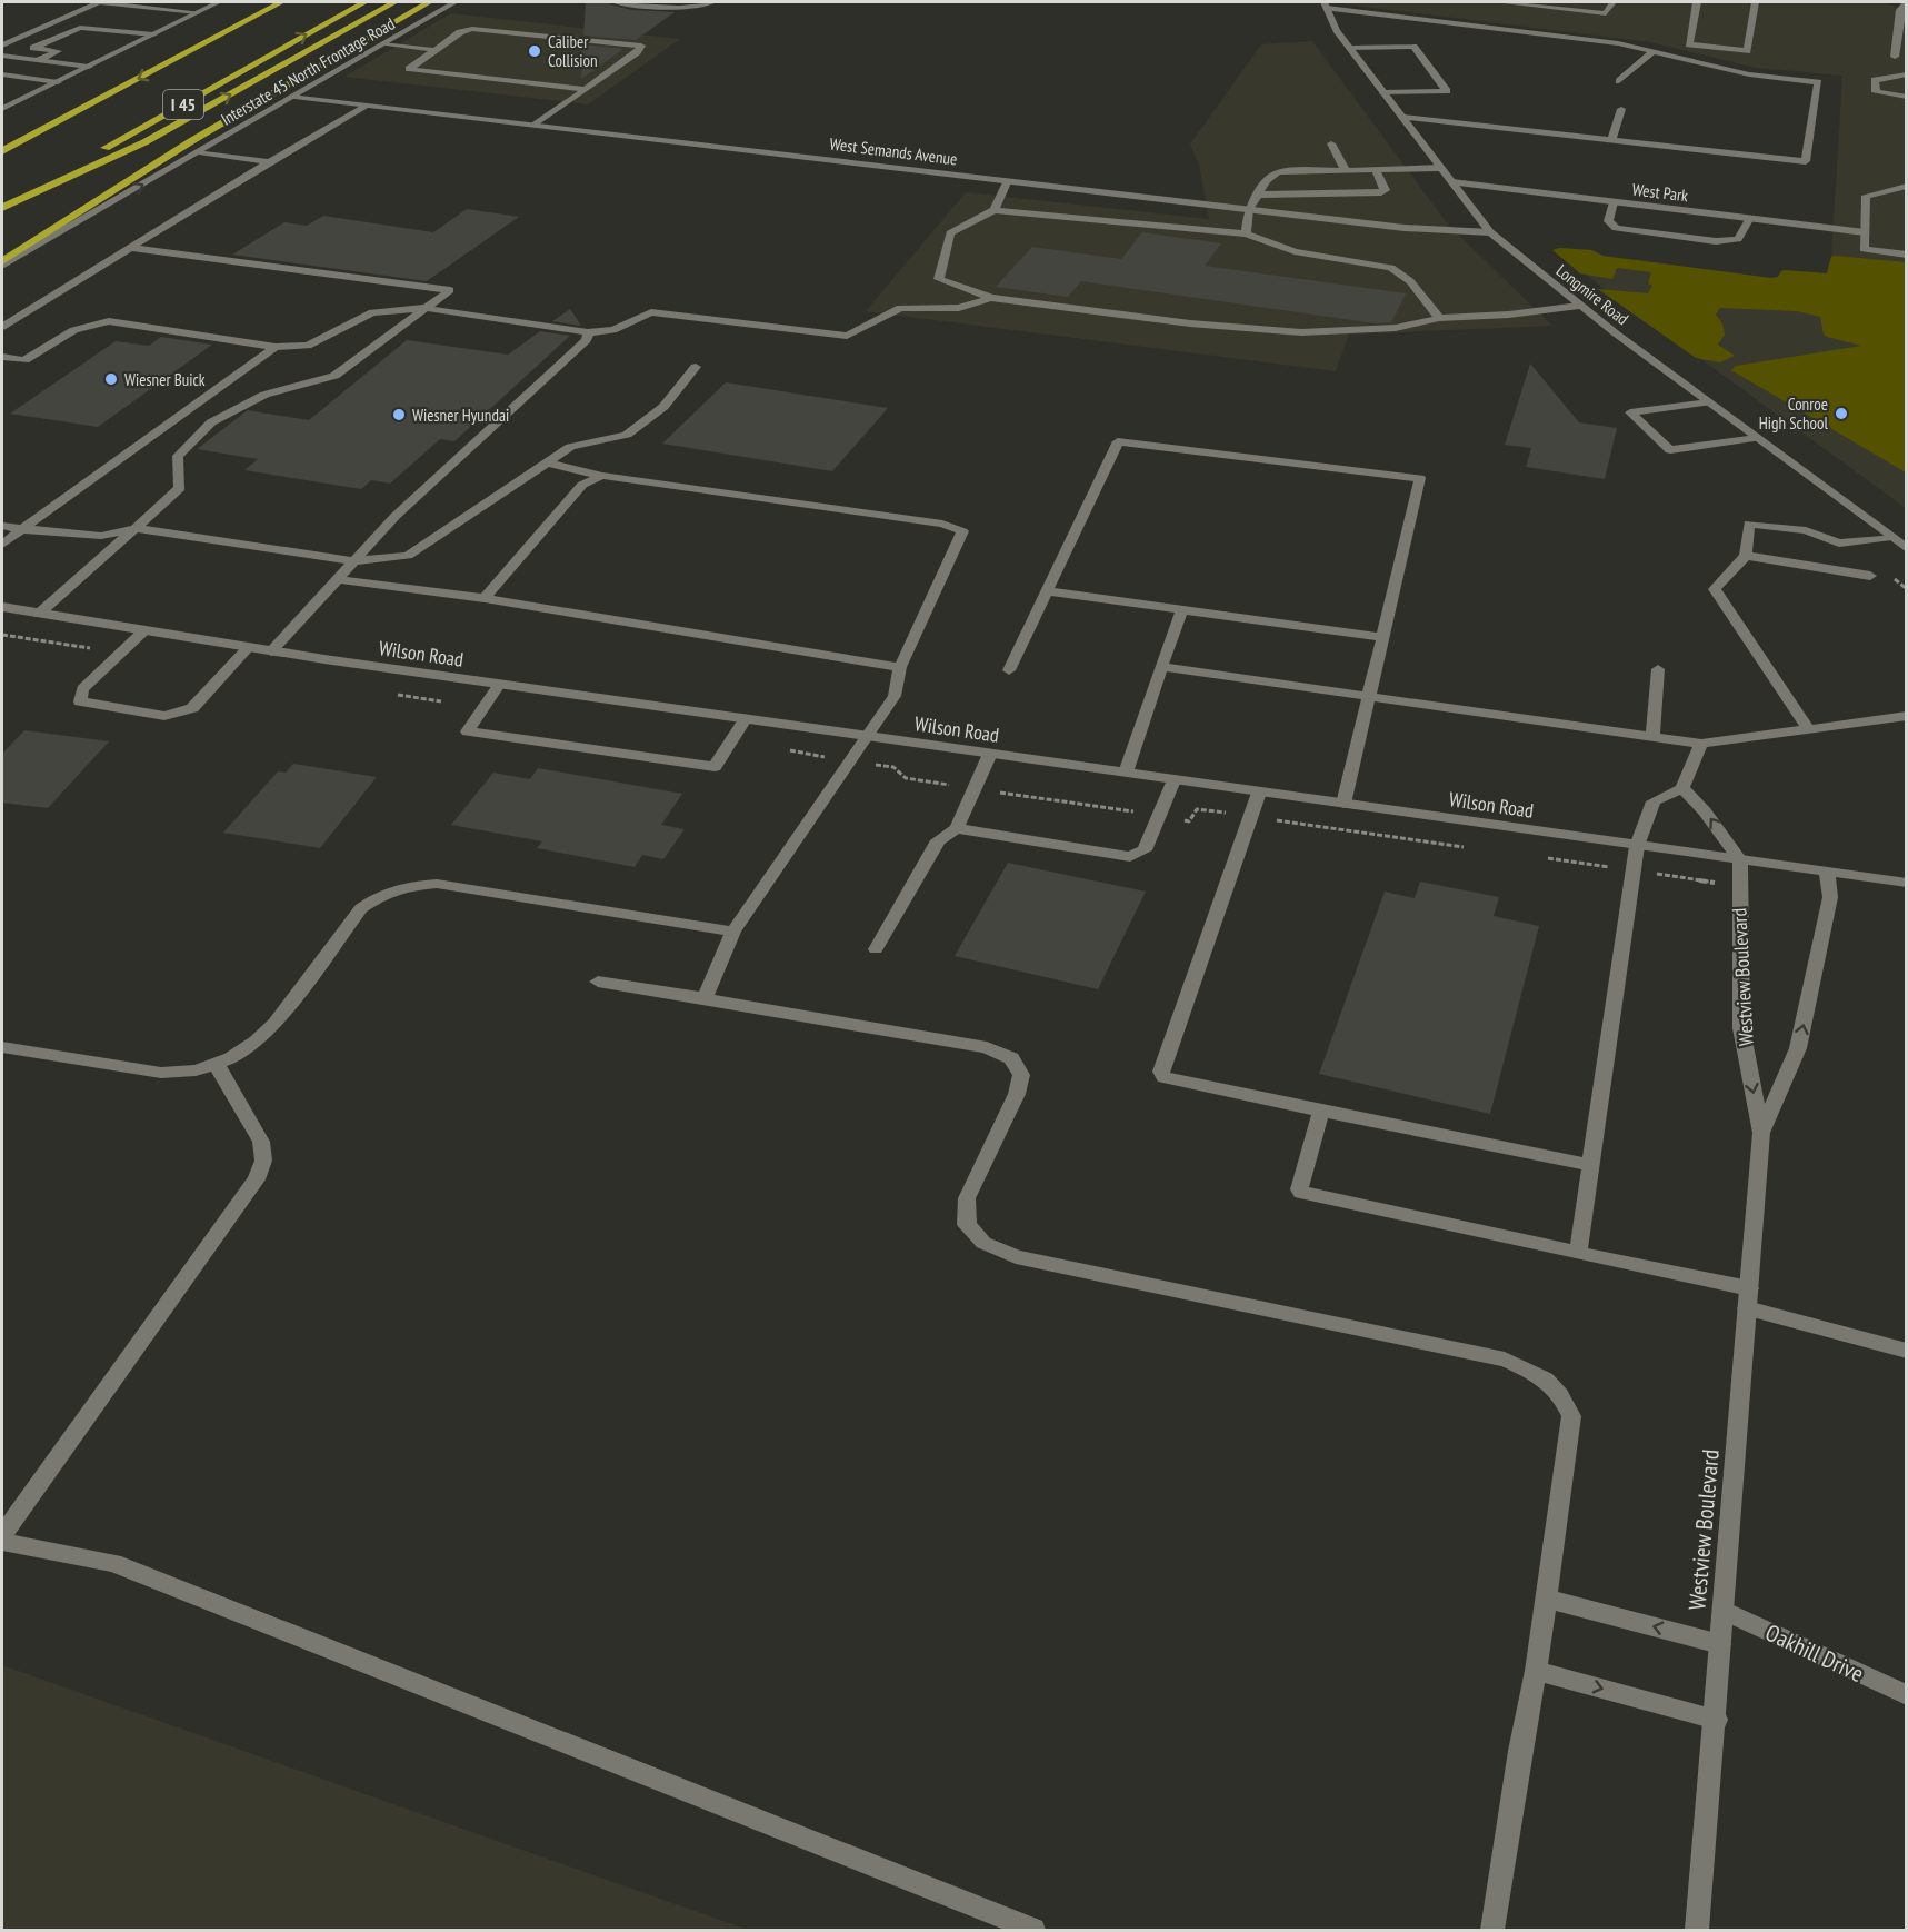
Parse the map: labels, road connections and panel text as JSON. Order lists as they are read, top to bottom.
{
  "streets": {
    "highway": ["I 45"],
    "street": [
      "Interstate 45 North Frontage Road",
      "West Semands Avenue",
      "West Park",
      "Longmire Road",
      "Wilson Road",
      "Westview Boulevard",
      "Oakhill Drive"
    ]
  },
  "crossings": [
    ["Interstate 45 North Frontage Road", "West Semands Avenue"],
    ["West Semands Avenue", "Longmire Road"],
    ["West Park", "Longmire Road"],
    ["Wilson Road", "Westview Boulevard"],
    ["Westview Boulevard", "Oakhill Drive"]
  ],
  "places": [
    "Caliber Collision",
    "Wiesner Buick",
    "Conroe High School",
    "Wiesner Hyundai"
  ]
}
